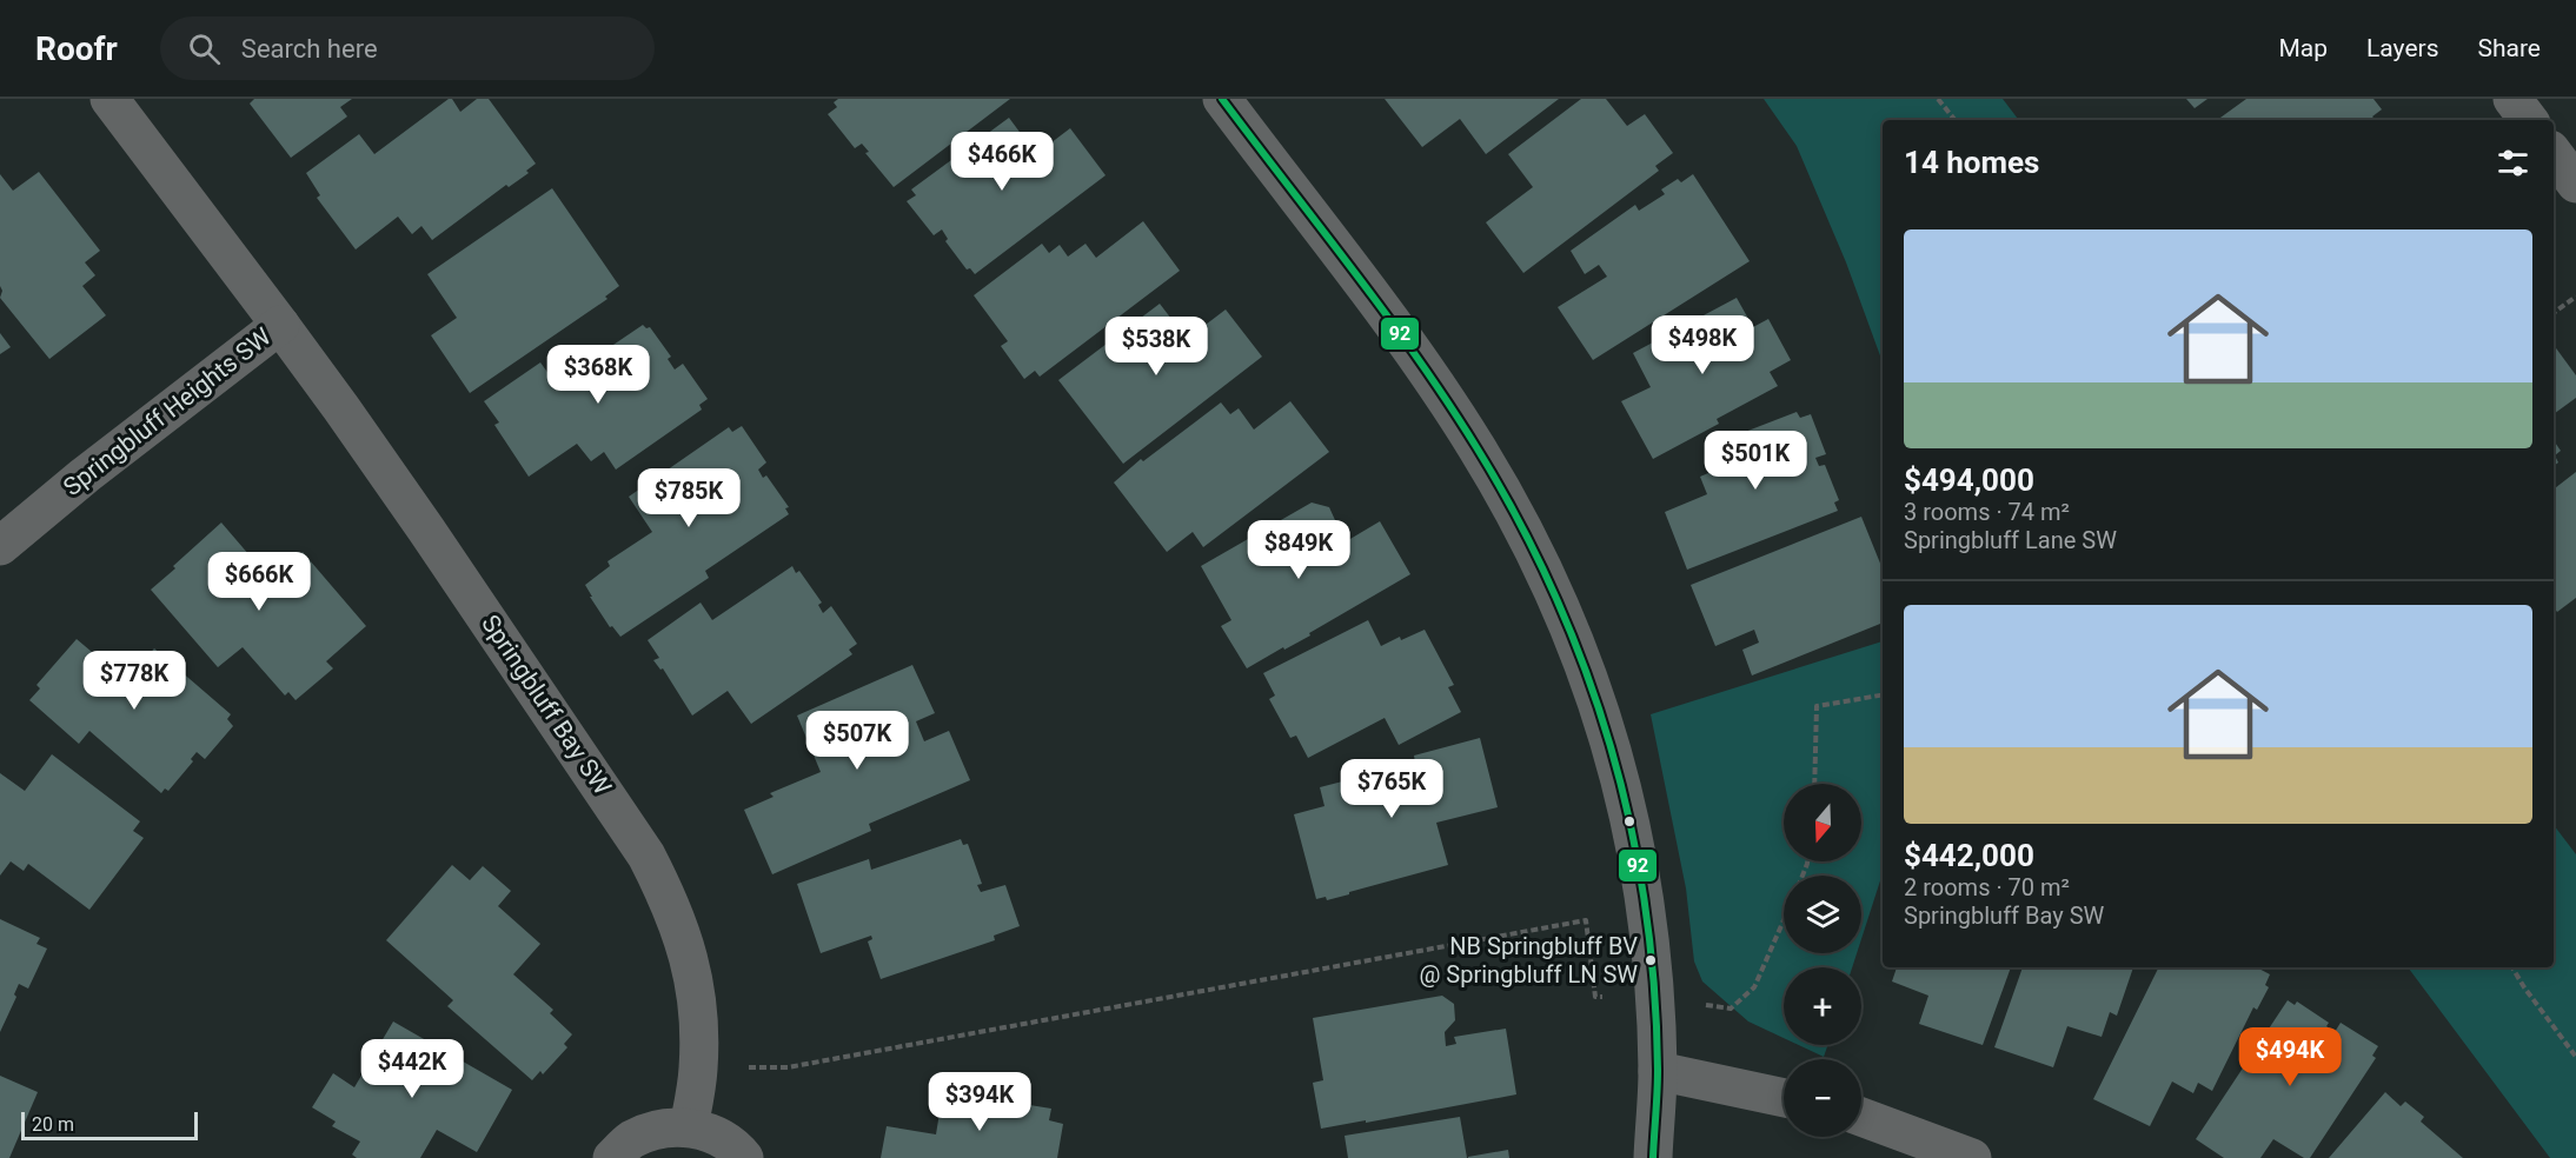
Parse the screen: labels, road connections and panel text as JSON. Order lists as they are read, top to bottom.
{
  "streets": {
    "street": ["Springbluff Heights SW", "Springbluff Bay SW"]
  },
  "crossings": [
    ["Springbluff Heights SW", "Springbluff Bay SW"]
  ],
  "places": ["NB Springbluff BV @ Springbluff LN SW"],
  "lines": ["transit line 92"],
  "scale_bar": "20 m",
  "north": "bottom",
  "page": {
    "header": "Roofr",
    "search": "Search here",
    "nav": ["Map", "Layers", "Share"],
    "heading": "14 homes",
    "price": [
      "$466K",
      "$498K",
      "$538K",
      "$368K",
      "$501K",
      "$785K",
      "$849K",
      "$666K",
      "$778K",
      "$507K",
      "$765K",
      "$494K",
      "$442K",
      "$394K"
    ],
    "list": [
      {
        "name": "$494,000",
        "note": "3 rooms · 74 m² · Springbluff Lane SW"
      },
      {
        "name": "$442,000",
        "note": "2 rooms · 70 m² · Springbluff Bay SW"
      }
    ],
    "map_buttons": ["+", "−"],
    "scale": "20 m"
  }
}
